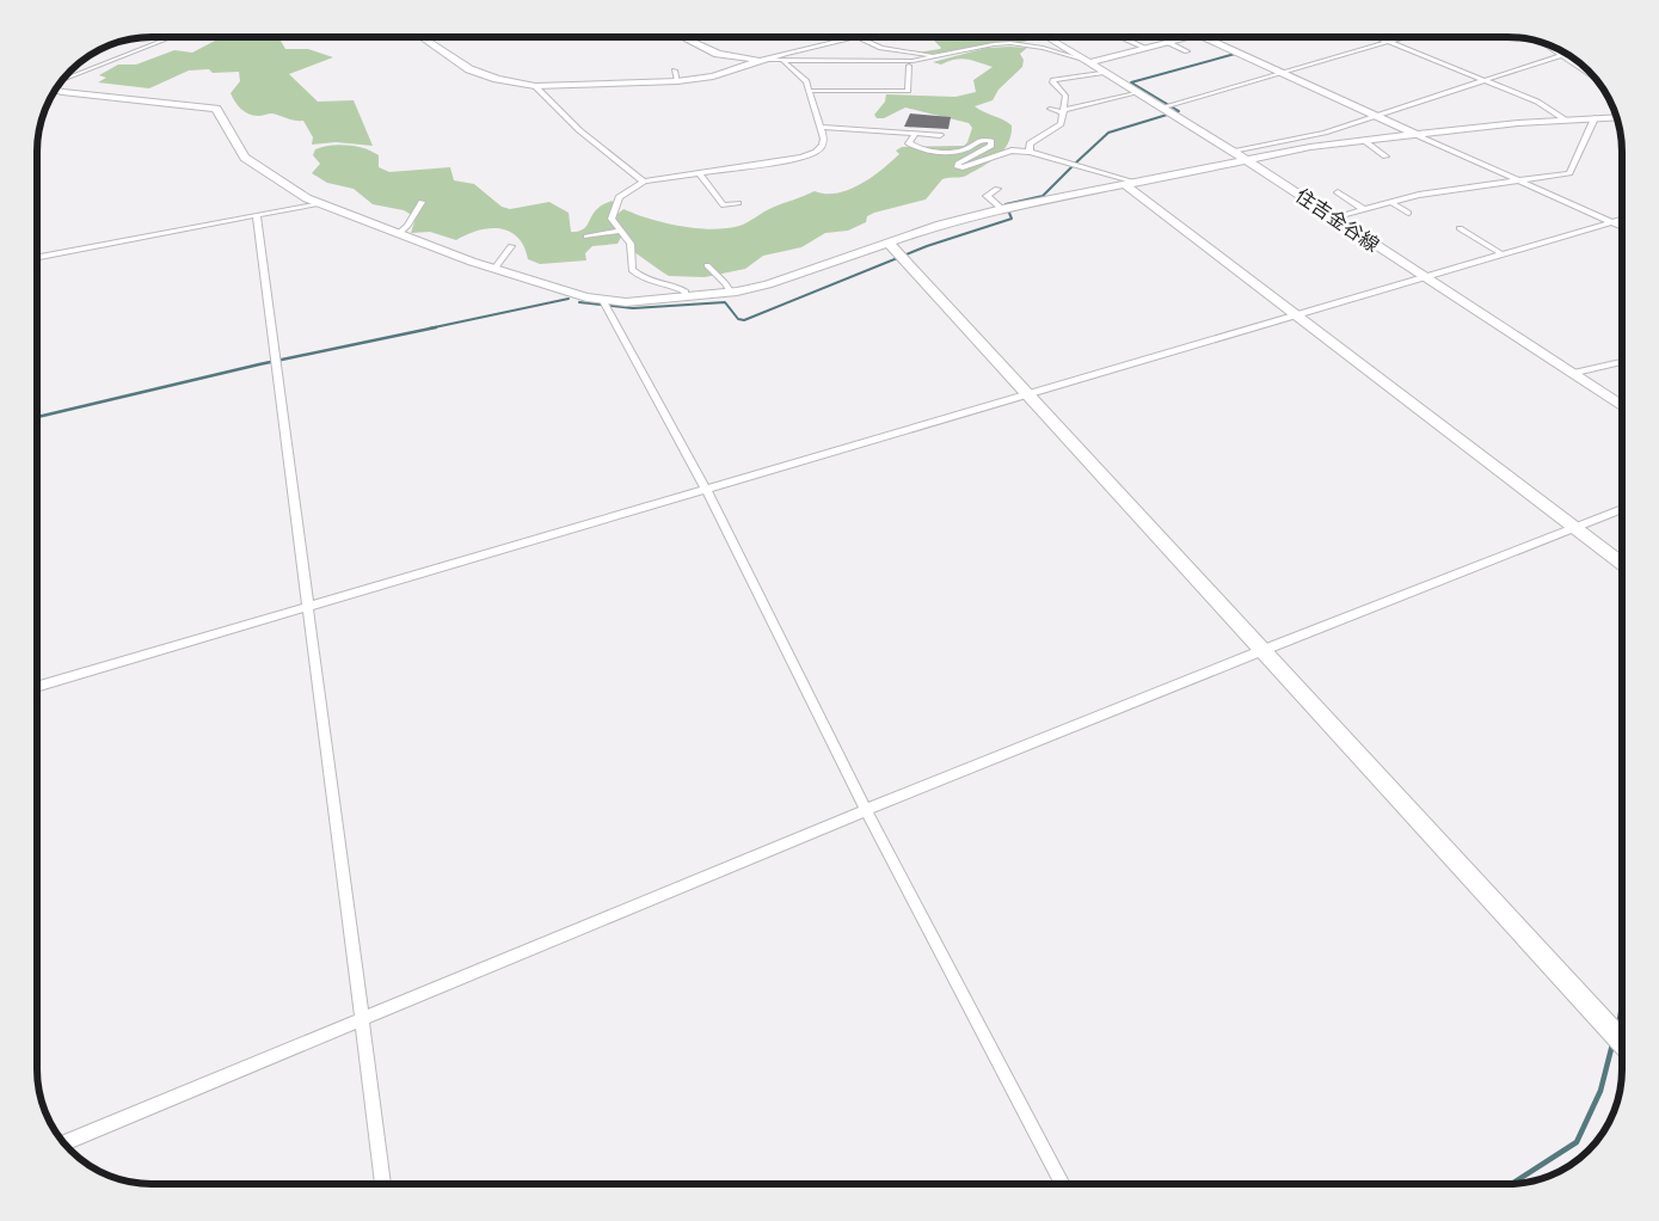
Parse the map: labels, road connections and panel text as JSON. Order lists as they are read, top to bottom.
{
  "streets": {
    "street": ["住吉金谷線"]
  }
}
